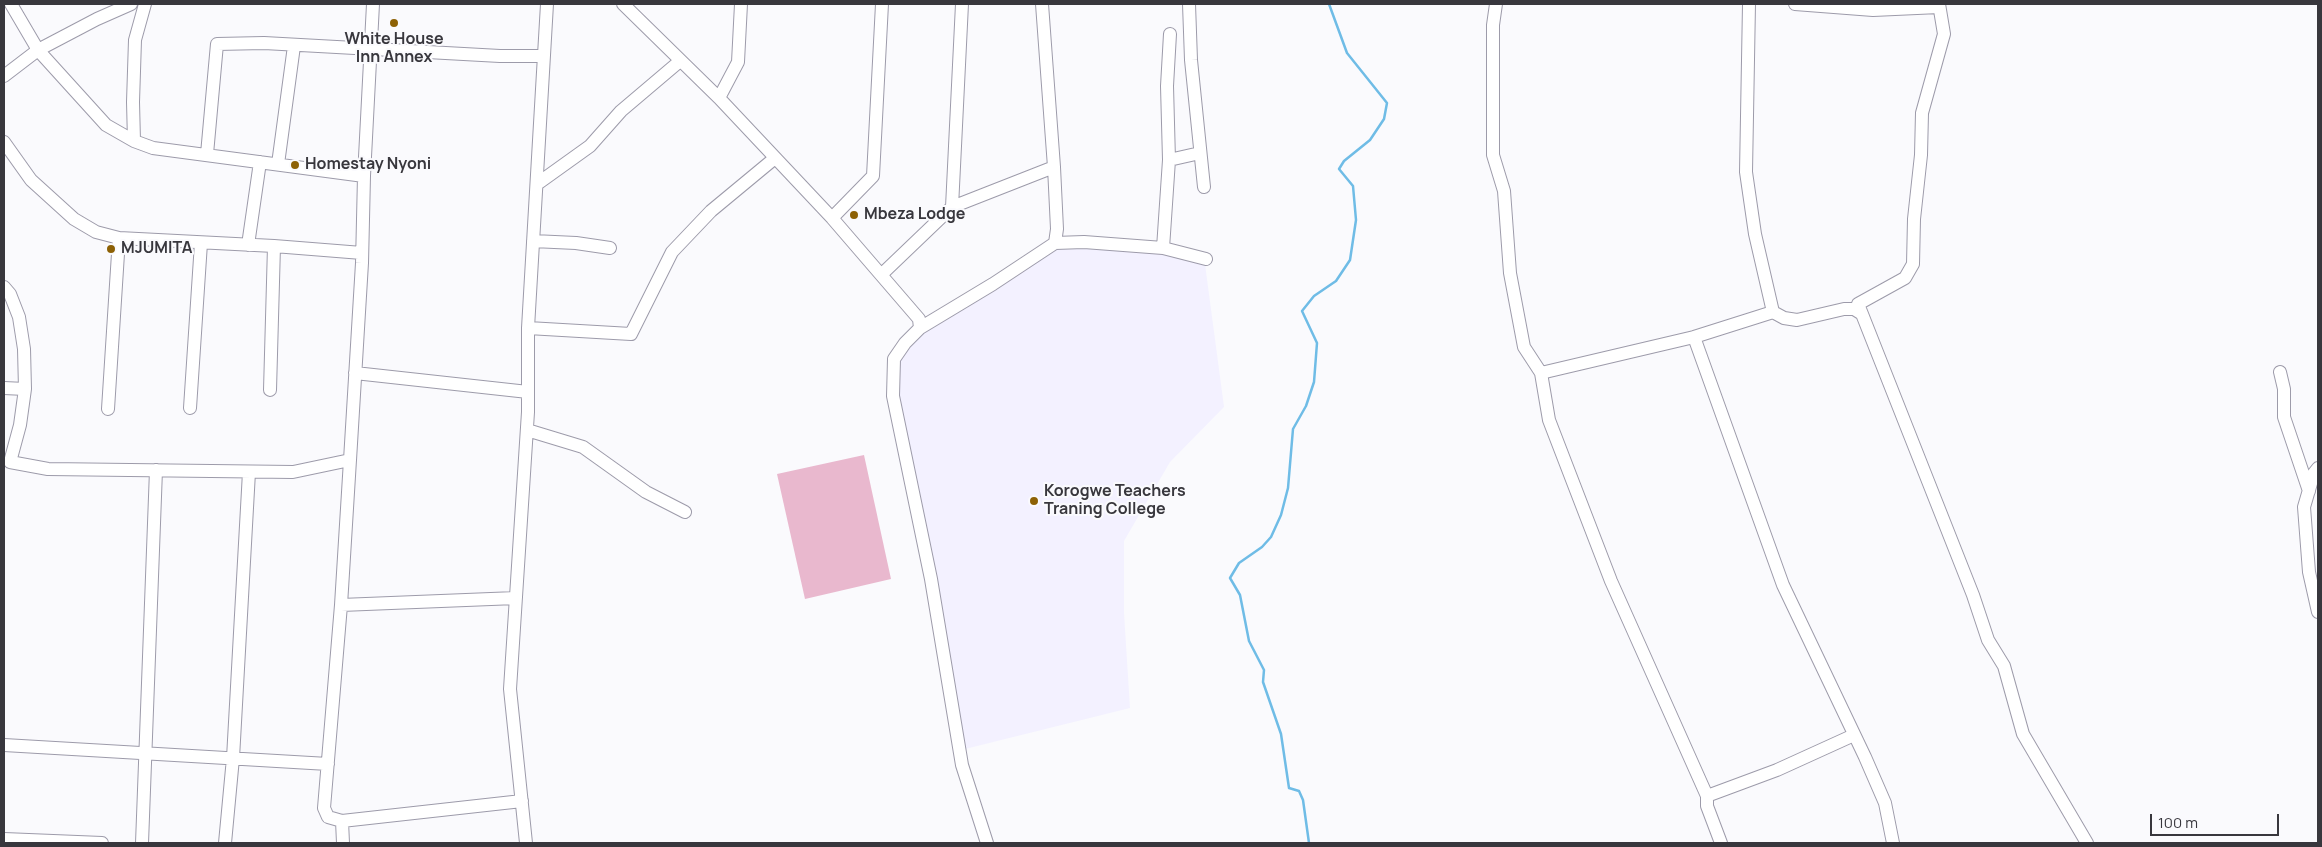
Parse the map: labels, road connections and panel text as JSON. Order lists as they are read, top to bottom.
{
  "places": [
    "White House Inn Annex",
    "Homestay Nyoni",
    "Mbeza Lodge",
    "MJUMITA",
    "Korogwe Teachers Traning College"
  ],
  "scale_bar": "100 m"
}
